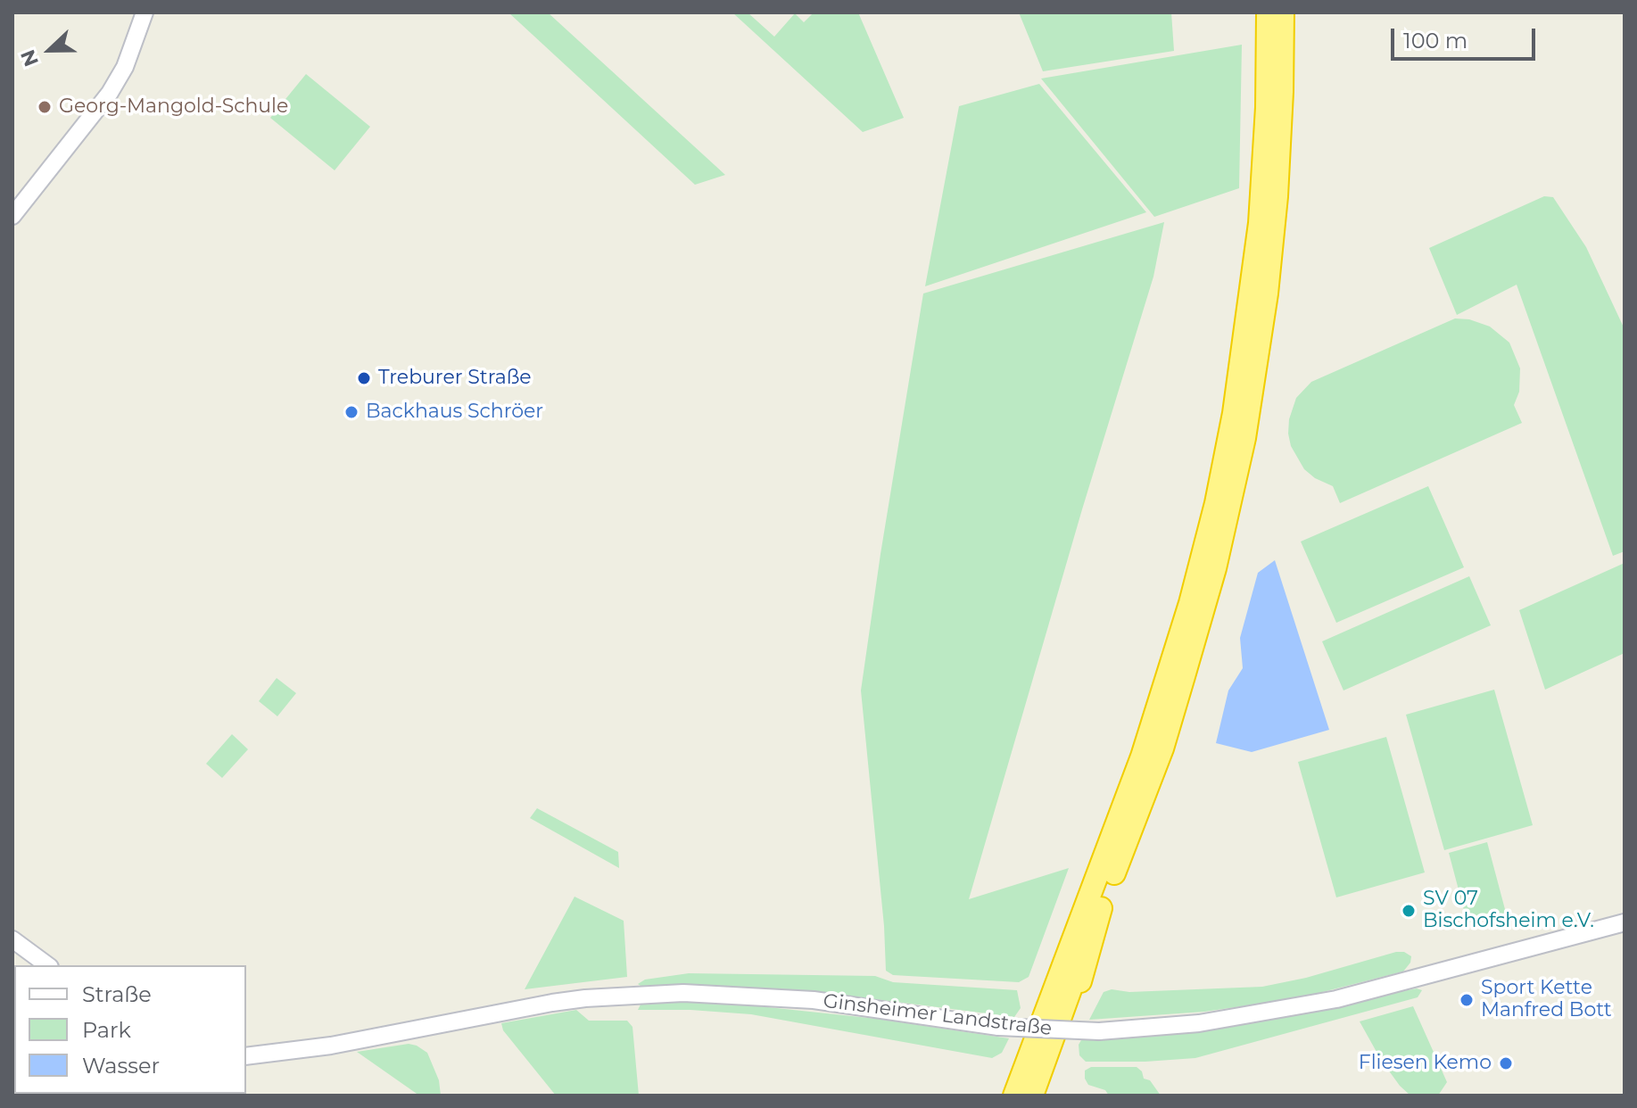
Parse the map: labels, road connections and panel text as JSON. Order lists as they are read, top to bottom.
{
  "streets": {
    "main road": ["Ginsheimer Landstraße"]
  },
  "places": [
    "Georg-Mangold-Schule",
    "Treburer Straße",
    "Backhaus Schröer",
    "SV 07 Bischofsheim e.V.",
    "Sport Kette Manfred Bott",
    "Fliesen Kemo"
  ],
  "legend": ["Straße", "Park", "Wasser"],
  "scale_bar": "100 m",
  "north": "left"
}
